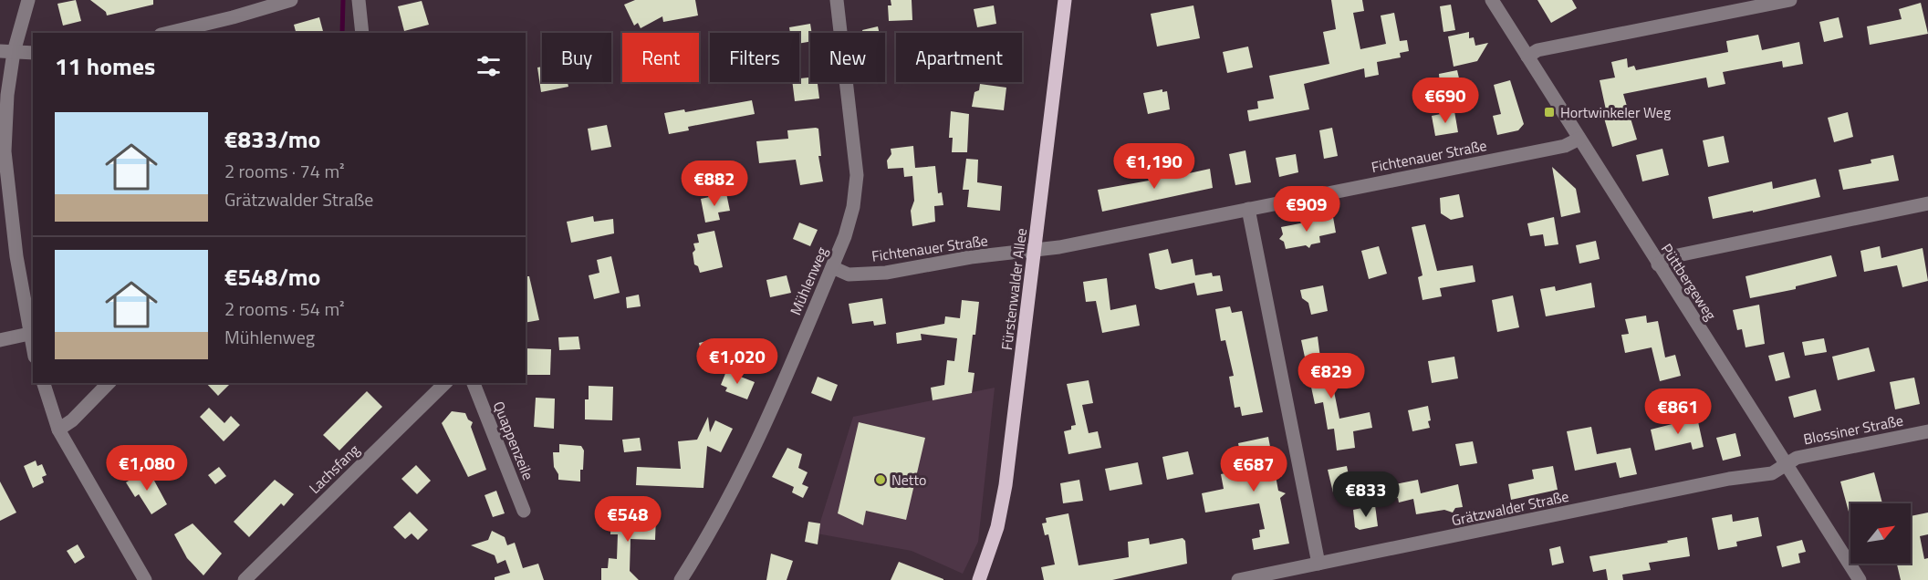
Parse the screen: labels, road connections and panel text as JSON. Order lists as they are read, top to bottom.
{
  "streets": {
    "main road": ["Fürstenwalder Allee"],
    "street": [
      "Fichtenauer Straße",
      "Mühlenweg",
      "Püttbergeweg",
      "Blossiner Straße",
      "Quappenzeile",
      "Lachsfang",
      "Grätzwalder Straße"
    ]
  },
  "crossings": [
    ["Fichtenauer Straße", "Mühlenweg"],
    ["Fichtenauer Straße", "Püttbergeweg"],
    ["Fichtenauer Straße", "Fürstenwalder Allee"],
    ["Püttbergeweg", "Blossiner Straße"],
    ["Püttbergeweg", "Grätzwalder Straße"],
    ["Blossiner Straße", "Grätzwalder Straße"]
  ],
  "places": {
    "transit": ["Hortwinkeler Weg"],
    "other": ["Netto"]
  },
  "north": "top right",
  "page": {
    "chip": [
      "Buy",
      "Rent",
      "Filters",
      "New",
      "Apartment"
    ],
    "heading": "11 homes",
    "price": [
      "€690",
      "€1,190",
      "€882",
      "€909",
      "€1,020",
      "€829",
      "€861",
      "€1,080",
      "€687",
      "€833",
      "€548"
    ],
    "list": [
      {
        "name": "€833/mo",
        "note": "2 rooms · 74 m² · Grätzwalder Straße"
      },
      {
        "name": "€548/mo",
        "note": "2 rooms · 54 m² · Mühlenweg"
      }
    ]
  }
}
